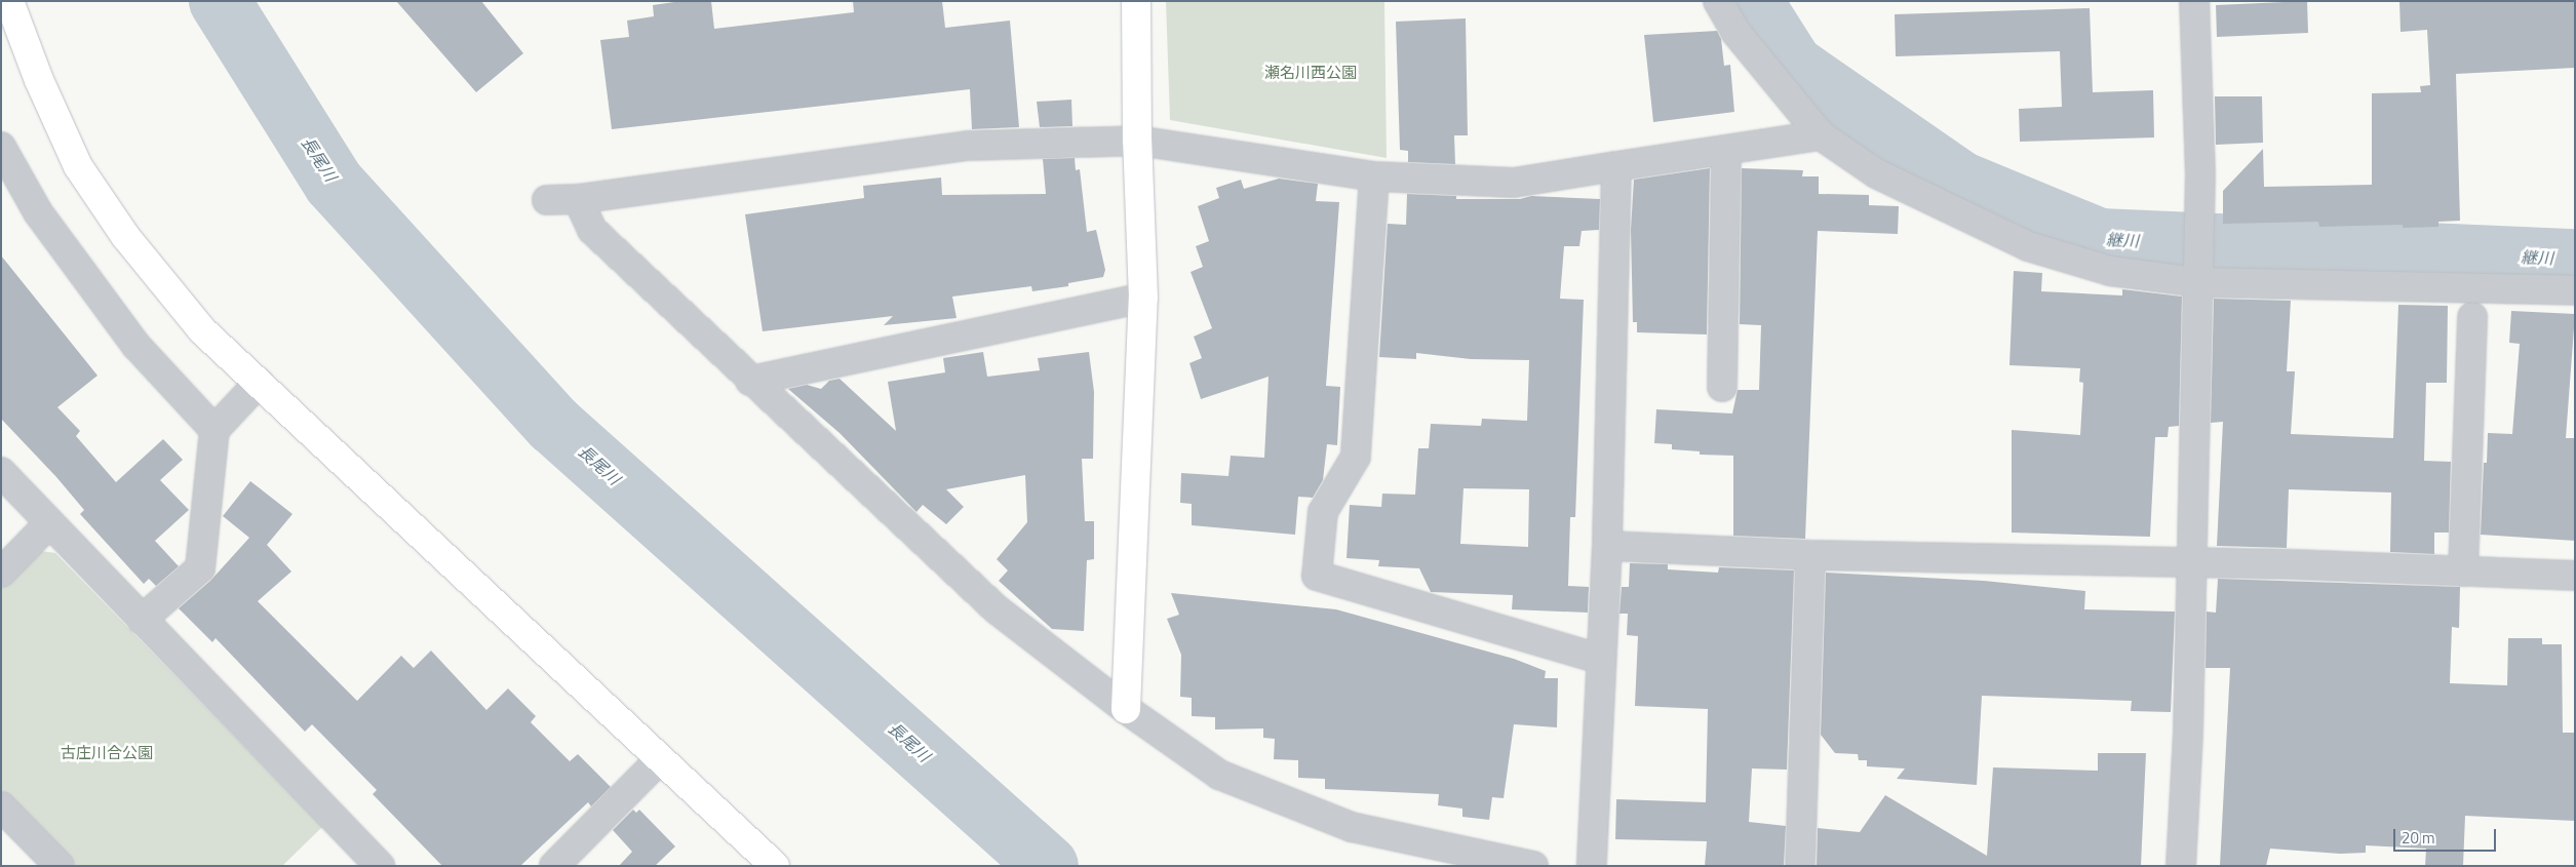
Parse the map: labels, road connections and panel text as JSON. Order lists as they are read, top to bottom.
{
  "water": ["長尾川", "継川"],
  "parks": ["瀬名川西公園", "古庄川合公園"],
  "scale_bar": "20 m"
}
